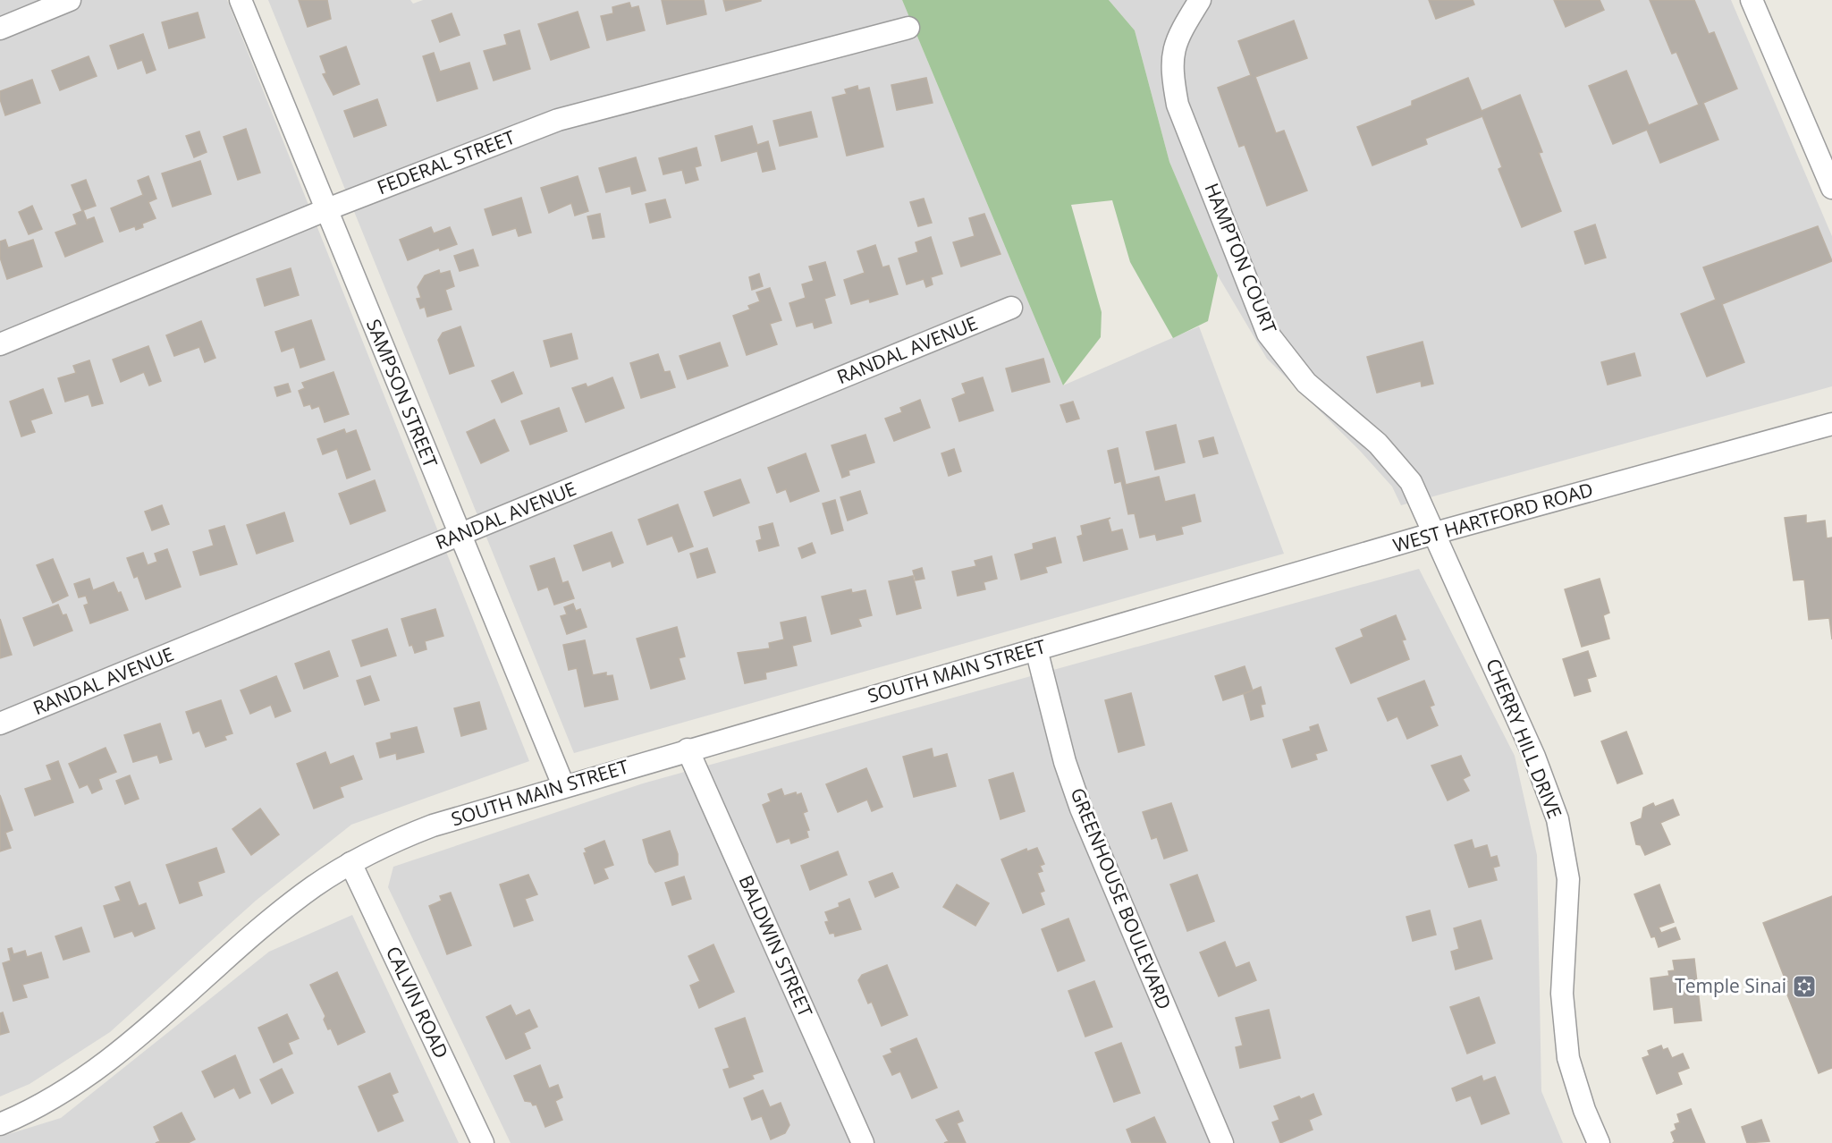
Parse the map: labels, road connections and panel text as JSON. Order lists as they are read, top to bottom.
{
  "streets": {
    "street": [
      "FEDERAL STREET",
      "HAMPTON COURT",
      "RANDAL AVENUE",
      "SAMPSON STREET",
      "WEST HARTFORD ROAD",
      "SOUTH MAIN STREET",
      "CHERRY HILL DRIVE",
      "GREENHOUSE BOULEVARD",
      "BALDWIN STREET",
      "CALVIN ROAD"
    ]
  },
  "crossings": [
    ["FEDERAL STREET", "SAMPSON STREET"],
    ["HAMPTON COURT", "WEST HARTFORD ROAD"],
    ["HAMPTON COURT", "CHERRY HILL DRIVE"],
    ["RANDAL AVENUE", "SAMPSON STREET"],
    ["SAMPSON STREET", "SOUTH MAIN STREET"],
    ["WEST HARTFORD ROAD", "SOUTH MAIN STREET"],
    ["WEST HARTFORD ROAD", "CHERRY HILL DRIVE"],
    ["SOUTH MAIN STREET", "GREENHOUSE BOULEVARD"],
    ["SOUTH MAIN STREET", "BALDWIN STREET"],
    ["SOUTH MAIN STREET", "CALVIN ROAD"]
  ],
  "places": {
    "synagogue": ["Temple Sinai"]
  }
}
